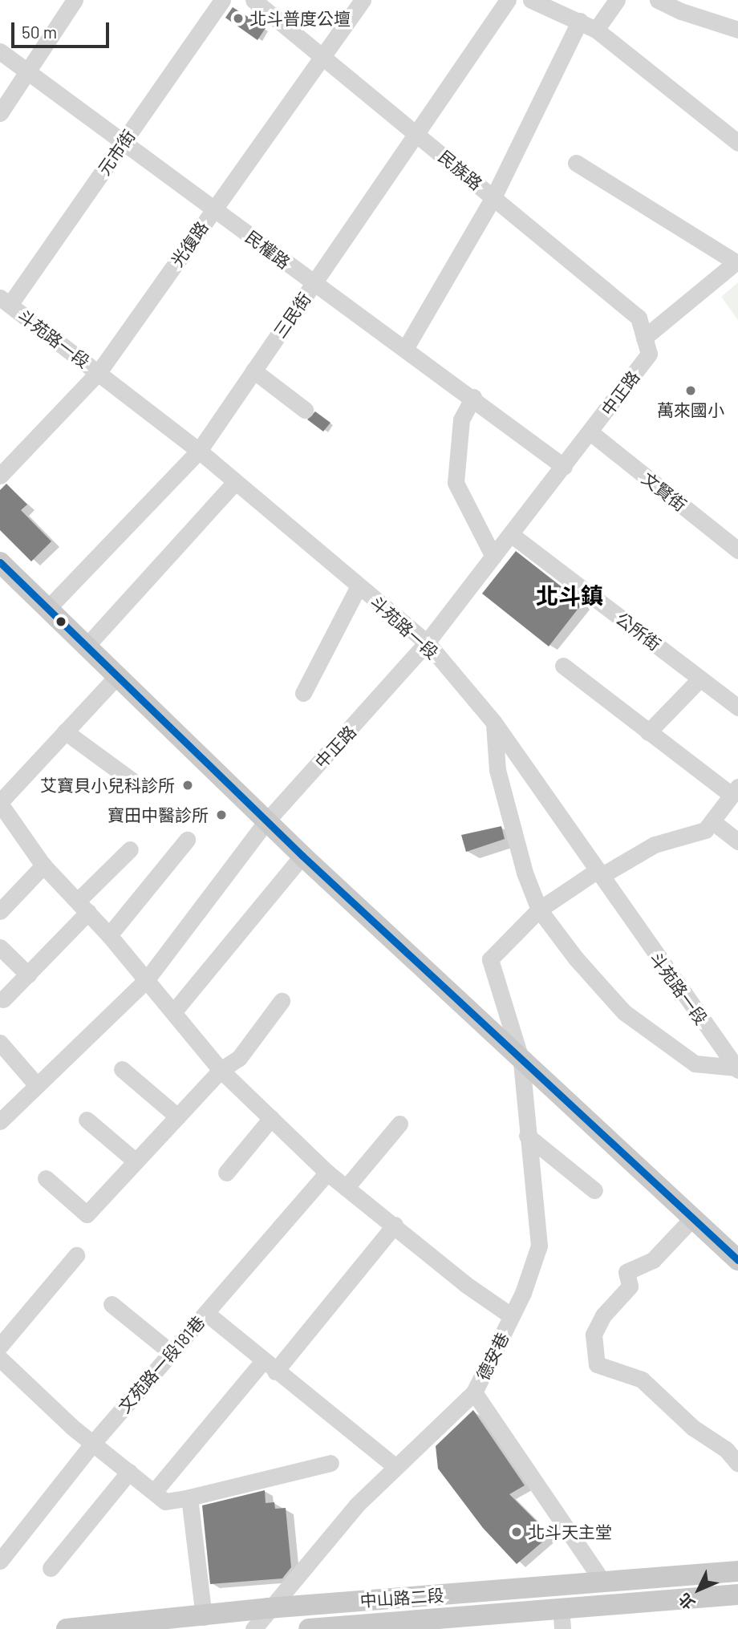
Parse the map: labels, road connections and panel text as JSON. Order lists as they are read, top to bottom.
{
  "streets": {
    "main road": ["中山路二段"],
    "street": [
      "元市街",
      "民族路",
      "光復路",
      "民權路",
      "三民街",
      "斗苑路一段",
      "中正路",
      "文賢街",
      "公所街",
      "德安巷",
      "文苑路一段181巷"
    ]
  },
  "crossings": [
    ["元市街", "民權路"],
    ["元市街", "斗苑路一段"],
    ["民族路", "光復路"],
    ["民族路", "三民街"],
    ["民族路", "中正路"],
    ["光復路", "民權路"],
    ["光復路", "斗苑路一段"],
    ["民權路", "三民街"],
    ["民權路", "中正路"],
    ["三民街", "斗苑路一段"],
    ["斗苑路一段", "中正路"],
    ["中正路", "文賢街"],
    ["中正路", "公所街"],
    ["德安巷", "中山路二段"]
  ],
  "districts": ["北斗鎮"],
  "places": [
    "北斗普度公壇",
    "萬來國小",
    "艾寶貝小兒科診所",
    "寶田中醫診所",
    "北斗天主堂"
  ],
  "scale_bar": "50 m",
  "north": "bottom left"
}
